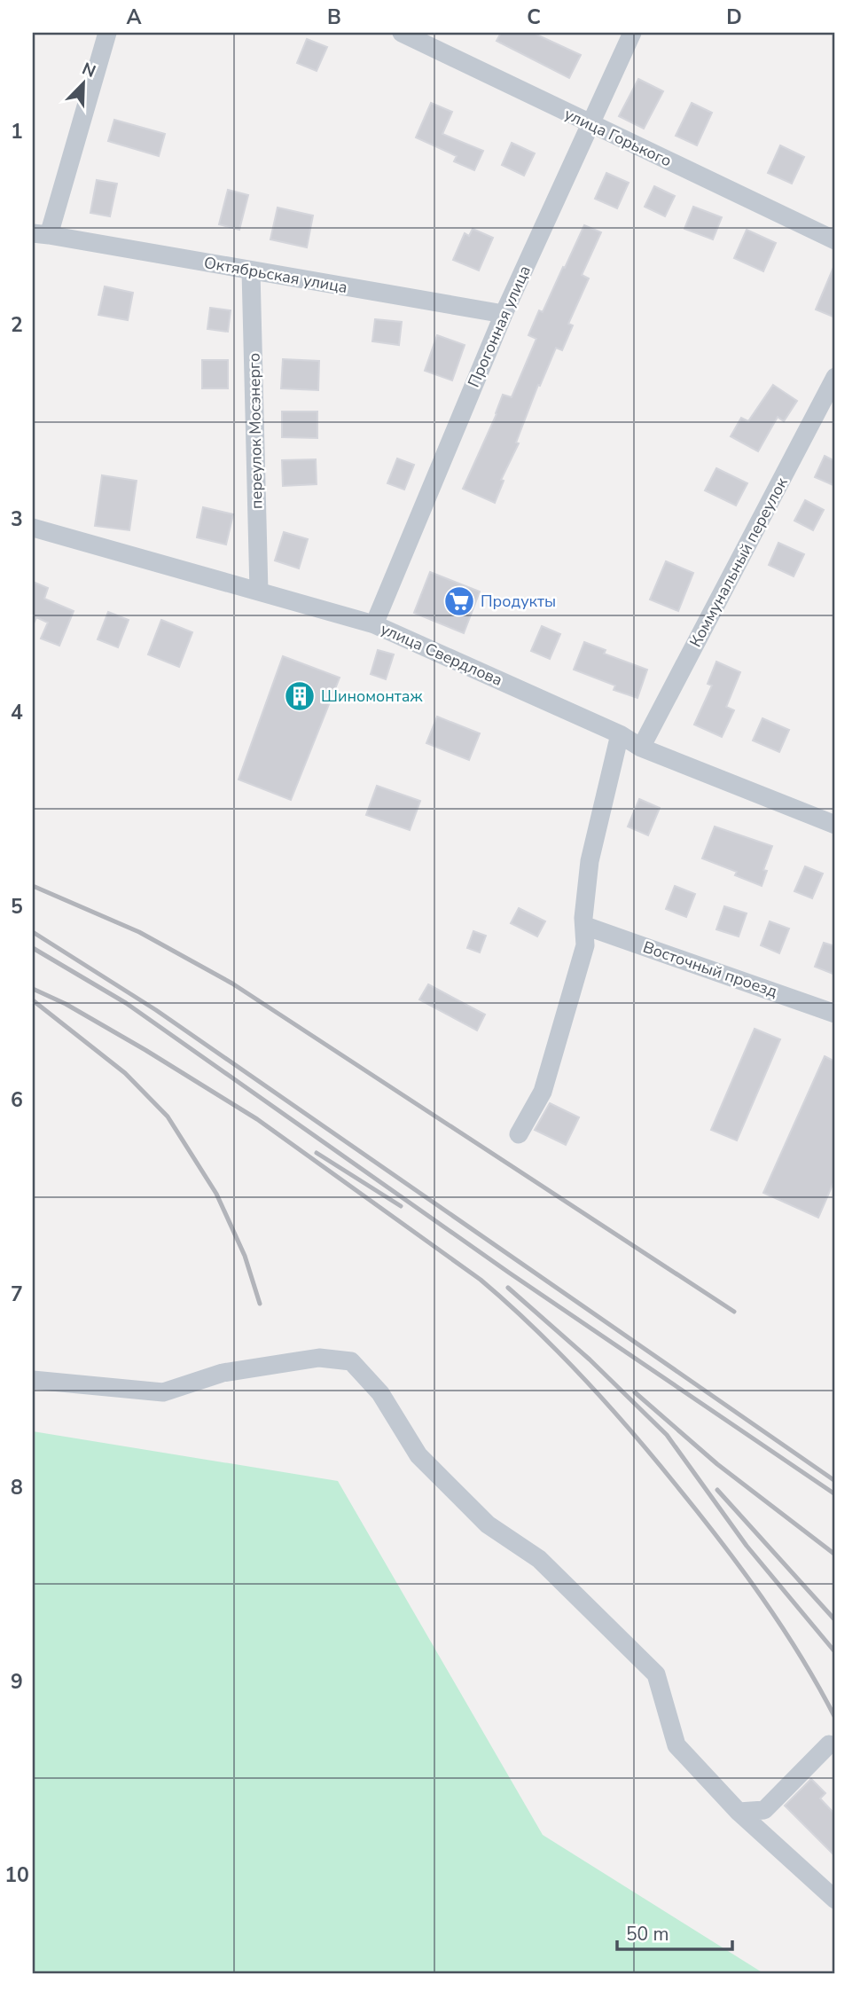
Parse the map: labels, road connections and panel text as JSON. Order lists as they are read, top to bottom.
{
  "streets": {
    "street": [
      "улица Горького",
      "Октябрьская улица",
      "Прогонная улица",
      "переулок Мосэнерго",
      "Коммунальный переулок",
      "улица Свердлова",
      "Восточный проезд"
    ]
  },
  "crossings": [
    ["улица Горького", "Прогонная улица"],
    ["Октябрьская улица", "Прогонная улица"],
    ["Октябрьская улица", "переулок Мосэнерго"],
    ["Прогонная улица", "улица Свердлова"],
    ["переулок Мосэнерго", "улица Свердлова"],
    ["Коммунальный переулок", "улица Свердлова"]
  ],
  "places": {
    "supermarket": ["Продукты"],
    "building": ["Шиномонтаж"]
  },
  "scale_bar": "50 m",
  "north": "top right",
  "grid": {
    "columns": [
      "A",
      "B",
      "C",
      "D"
    ],
    "rows": [
      "1",
      "2",
      "3",
      "4",
      "5",
      "6",
      "7",
      "8",
      "9",
      "10"
    ]
  }
}
